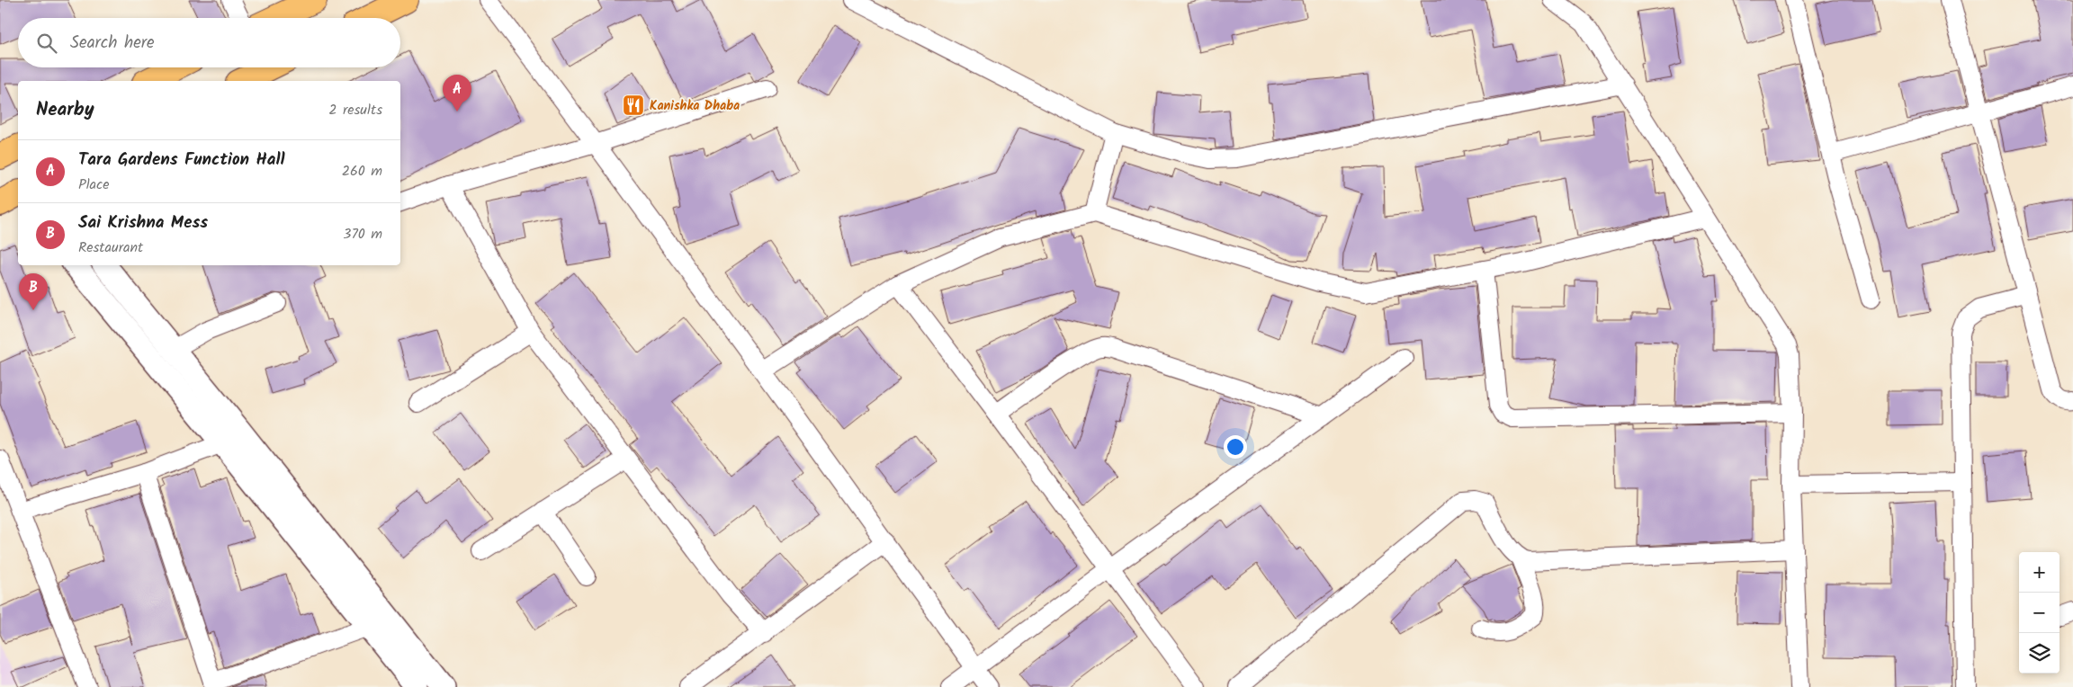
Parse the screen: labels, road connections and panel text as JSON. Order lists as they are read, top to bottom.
{
  "places": {
    "restaurant": ["Kanishka Dhaba"]
  },
  "page": {
    "search": "Search here",
    "pins": ["A", "B"],
    "heading": ["Nearby", "2 results"],
    "list": [
      {
        "mark": "A",
        "name": "Tara Gardens Function Hall",
        "note": "Place",
        "value": "260 m"
      },
      {
        "mark": "B",
        "name": "Sai Krishna Mess",
        "note": "Restaurant",
        "value": "370 m"
      }
    ],
    "map_buttons": ["+", "−"]
  }
}
